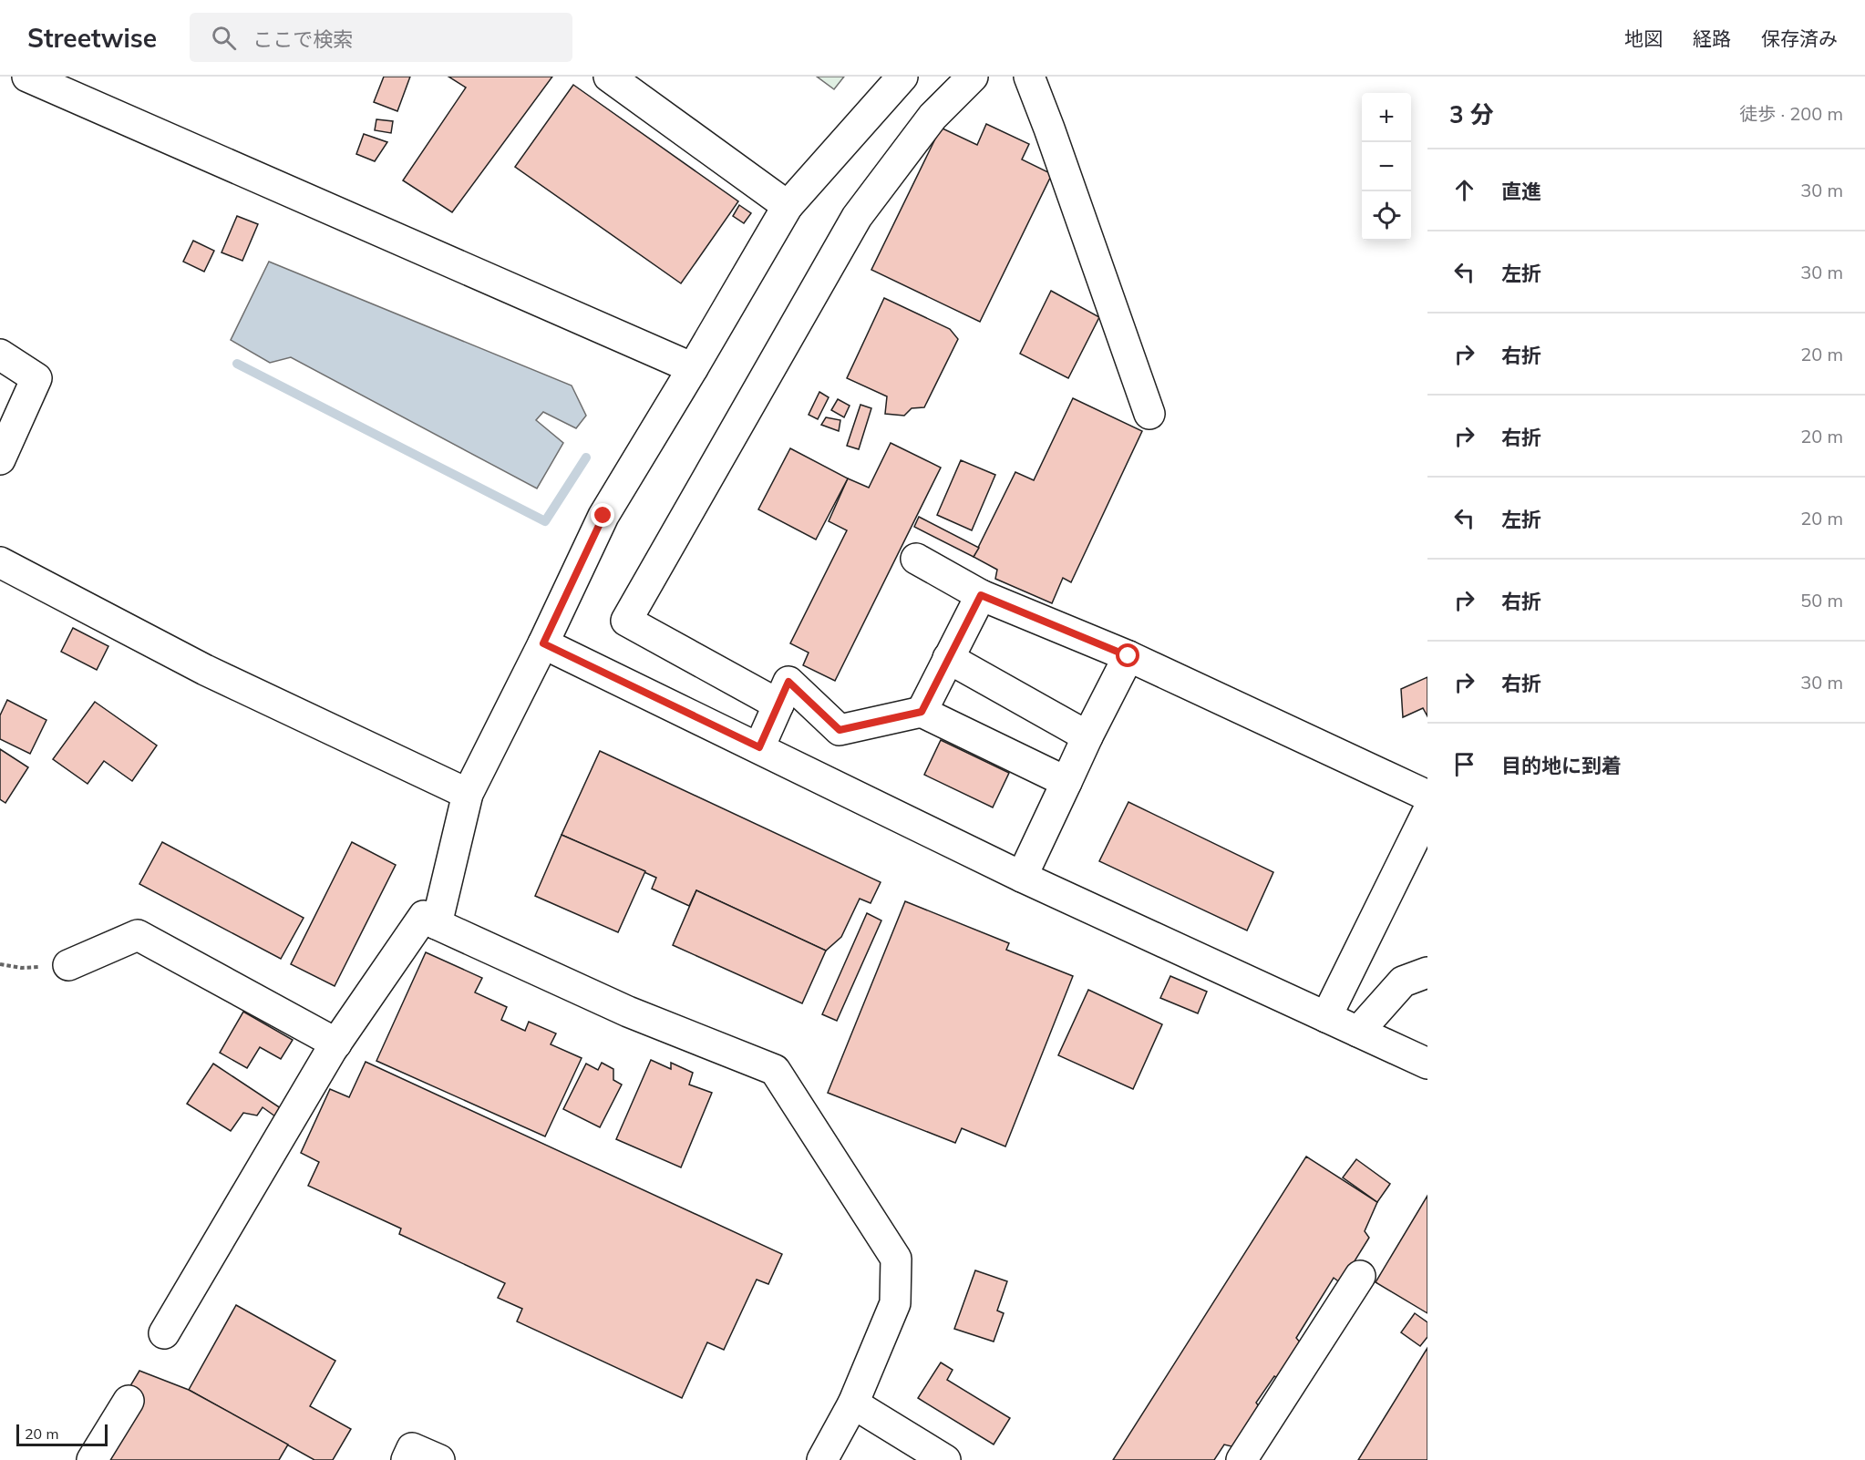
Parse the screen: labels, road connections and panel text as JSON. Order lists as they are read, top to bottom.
{
  "scale_bar": "20 m",
  "page": {
    "header": "Streetwise",
    "search": "ここで検索",
    "nav": ["地図", "経路", "保存済み"],
    "heading": ["3 分", "徒歩 · 200 m"],
    "map_buttons": ["+", "−"],
    "list": [
      ["直進", "30 m"],
      ["左折", "30 m"],
      ["右折", "20 m"],
      ["右折", "20 m"],
      ["左折", "20 m"],
      ["右折", "50 m"],
      ["右折", "30 m"],
      "目的地に到着"
    ],
    "scale": "20 m"
  }
}
